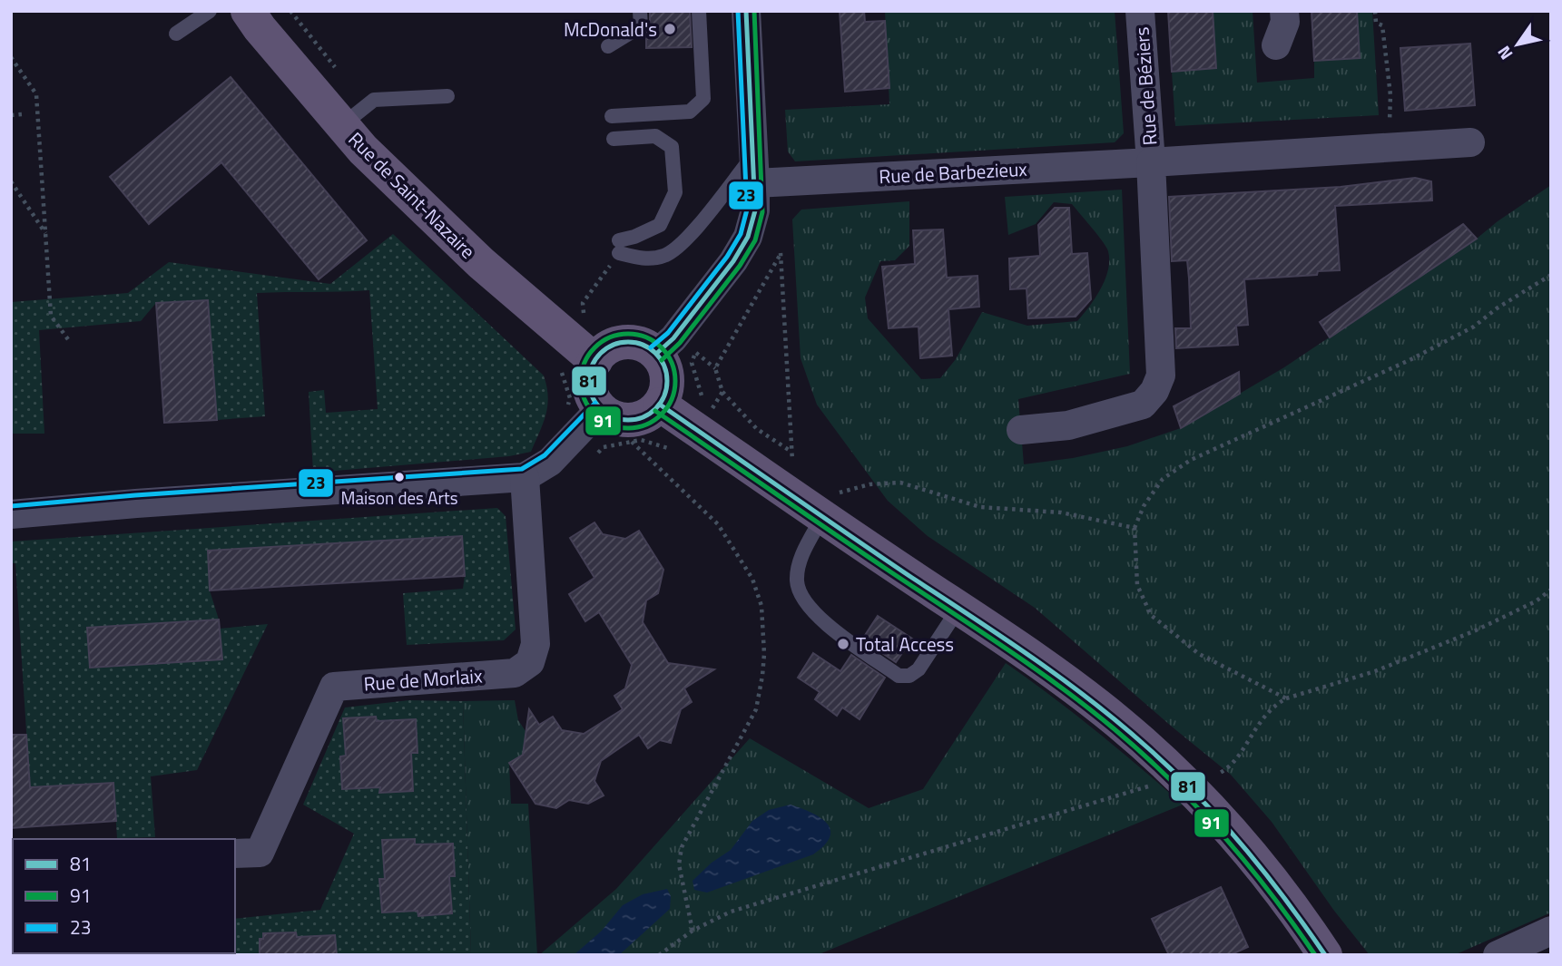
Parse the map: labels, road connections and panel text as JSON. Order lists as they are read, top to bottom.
{
  "streets": {
    "main road": ["Rue de Saint-Nazaire"],
    "street": ["Rue de Béziers", "Rue de Barbezieux", "Rue de Morlaix"]
  },
  "crossings": [
    ["Rue de Béziers", "Rue de Barbezieux"]
  ],
  "places": ["McDonald's", "Maison des Arts", "Total Access"],
  "lines": ["transit line 81", "transit line 91", "transit line 23"],
  "legend": ["81", "91", "23"],
  "north": "bottom left"
}
